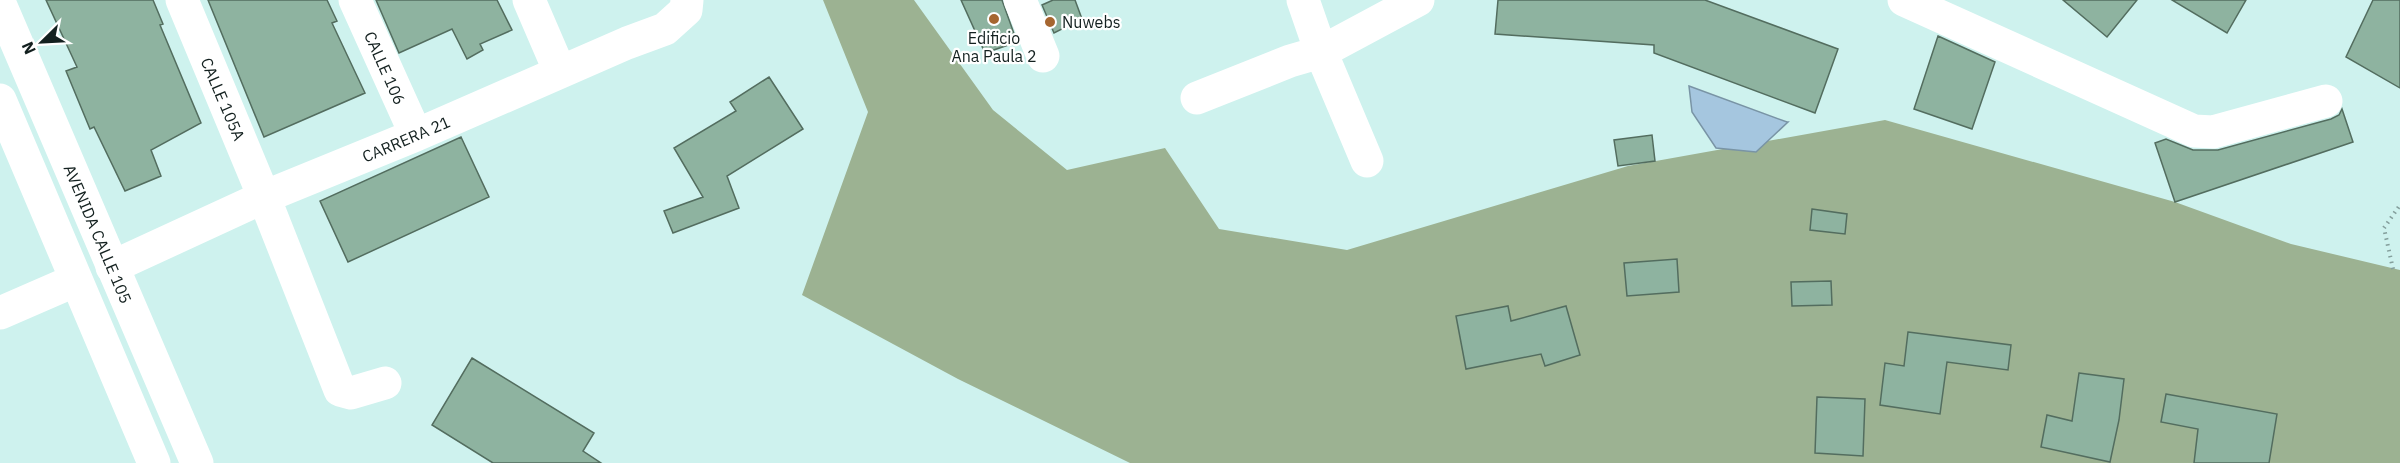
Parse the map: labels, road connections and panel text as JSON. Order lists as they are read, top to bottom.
{
  "streets": {
    "street": [
      "CALLE 106",
      "CALLE 105A",
      "CARRERA 21",
      "AVENIDA CALLE 105"
    ]
  },
  "crossings": [
    ["CALLE 106", "CARRERA 21"],
    ["CALLE 105A", "CARRERA 21"],
    ["CARRERA 21", "AVENIDA CALLE 105"]
  ],
  "places": ["Edificio Ana Paula 2", "Nuwebs"],
  "north": "bottom left"
}
